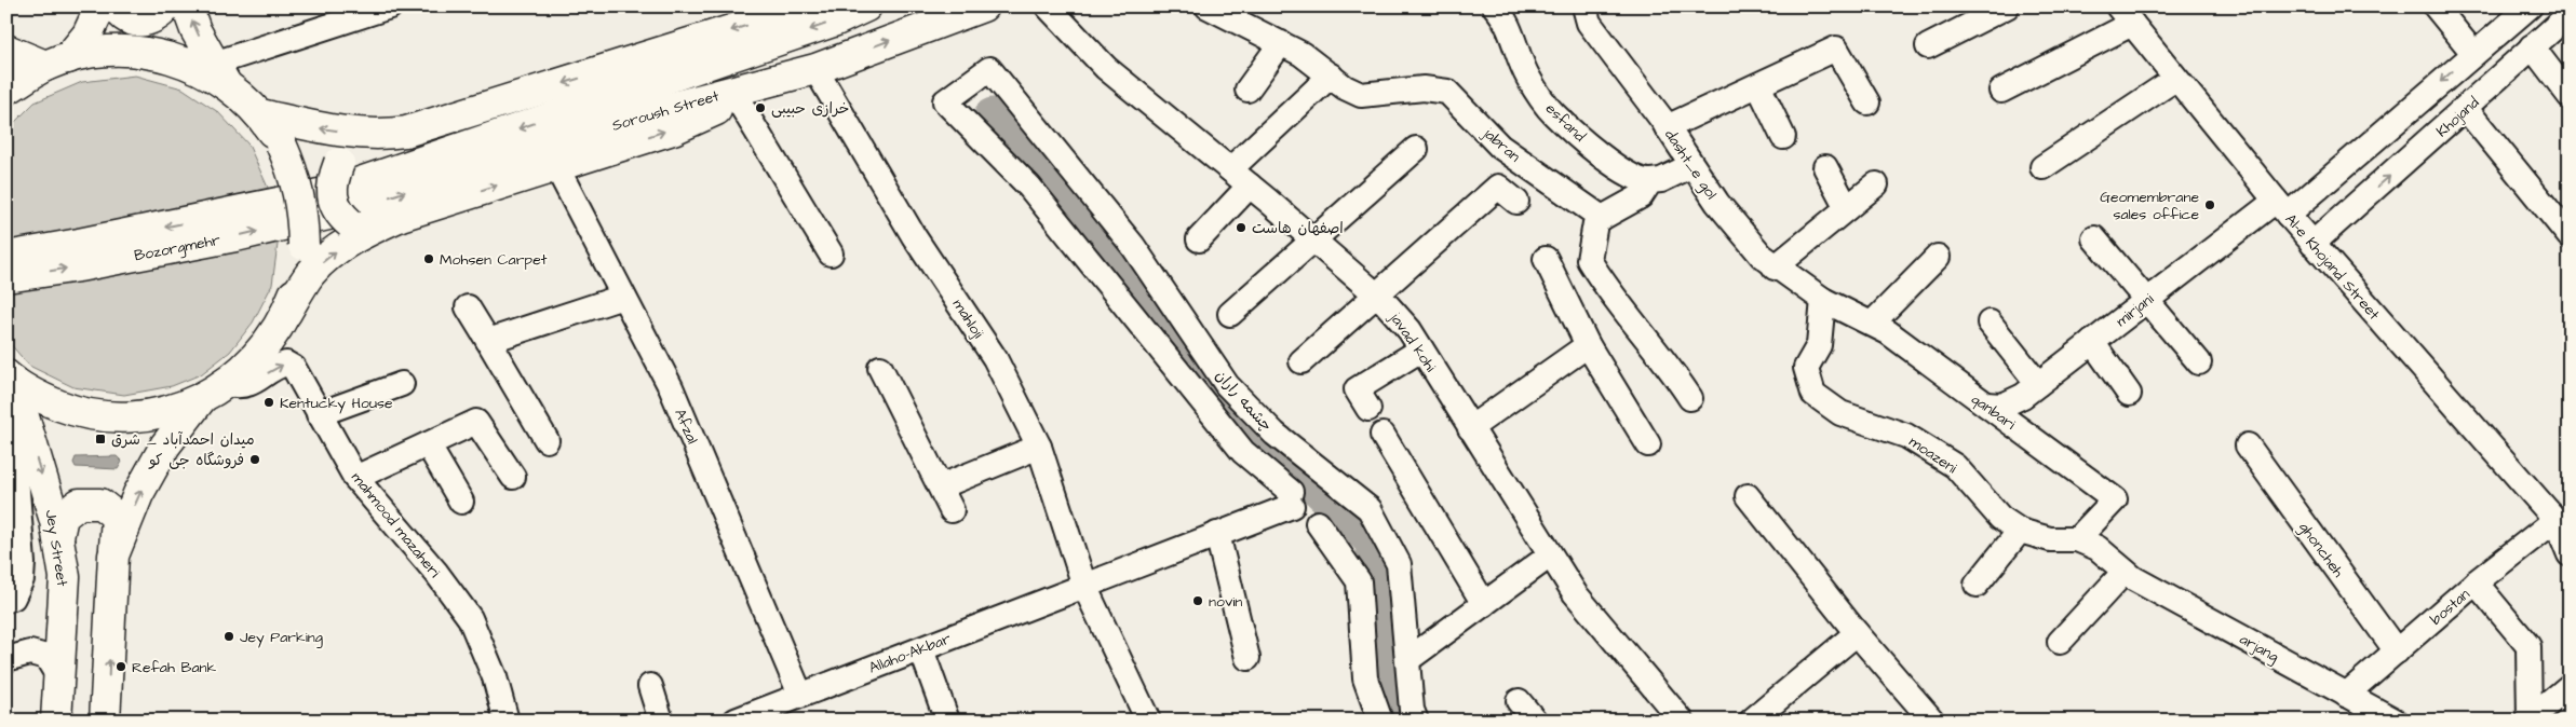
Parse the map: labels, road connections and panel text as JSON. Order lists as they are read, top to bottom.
{
  "streets": {
    "main road": ["Soroush Street", "Bozorgmehr", "Jey Street"],
    "street": [
      "Khojand",
      "esfand",
      "jabran",
      "dasht_e gol",
      "Al-e Khojand Street",
      "mirjani",
      "mahloji",
      "javad kohi",
      "چشمه راران",
      "qanbari",
      "Afzal",
      "moazeni",
      "mahmood mazaheri",
      "ghoncheh",
      "bostan",
      "arjang",
      "Allaho-Akbar"
    ]
  },
  "crossings": [
    ["Soroush Street", "Bozorgmehr"],
    ["Soroush Street", "mahloji"],
    ["Khojand", "Al-e Khojand Street"],
    ["dasht_e gol", "qanbari"],
    ["dasht_e gol", "moazeni"],
    ["Al-e Khojand Street", "mirjani"],
    ["Al-e Khojand Street", "bostan"],
    ["mirjani", "qanbari"],
    ["mahloji", "Allaho-Akbar"],
    ["چشمه راران", "Allaho-Akbar"],
    ["qanbari", "moazeni"],
    ["Afzal", "Allaho-Akbar"],
    ["moazeni", "arjang"],
    ["ghoncheh", "bostan"],
    ["bostan", "arjang"]
  ],
  "places": {
    "other": [
      "خرازی حبیبی",
      "Geomembrane sales office",
      "اصفهان هاست",
      "Mohsen Carpet",
      "Kentucky House",
      "فروشگاه جی کو",
      "novin",
      "Jey Parking",
      "Refah Bank"
    ],
    "transit": ["میدان احمدآباد _ شرق"]
  }
}
